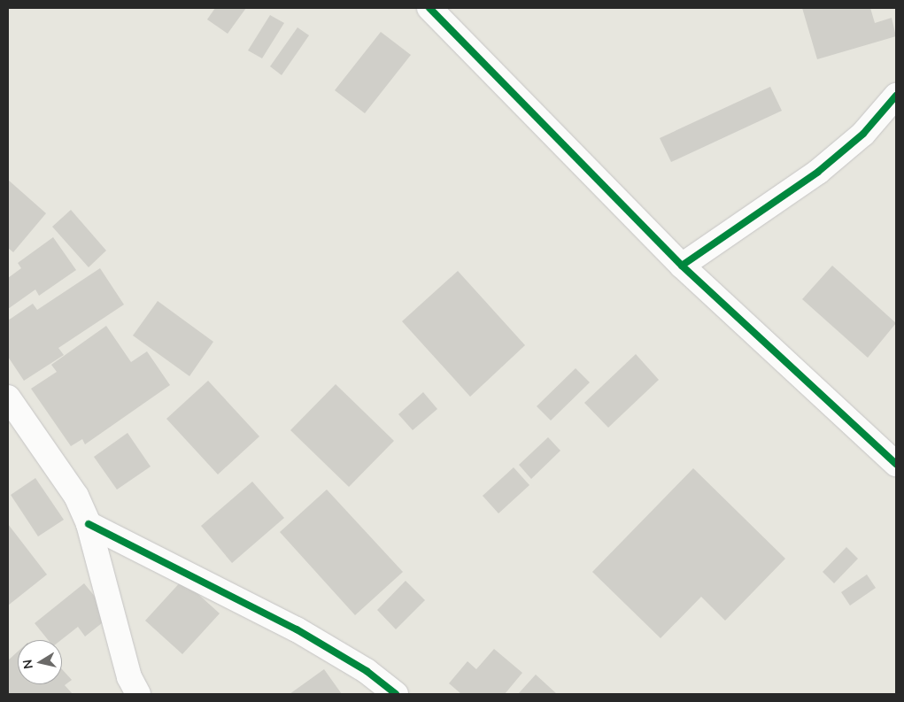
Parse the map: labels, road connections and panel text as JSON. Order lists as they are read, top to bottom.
{
  "north": "left"
}
